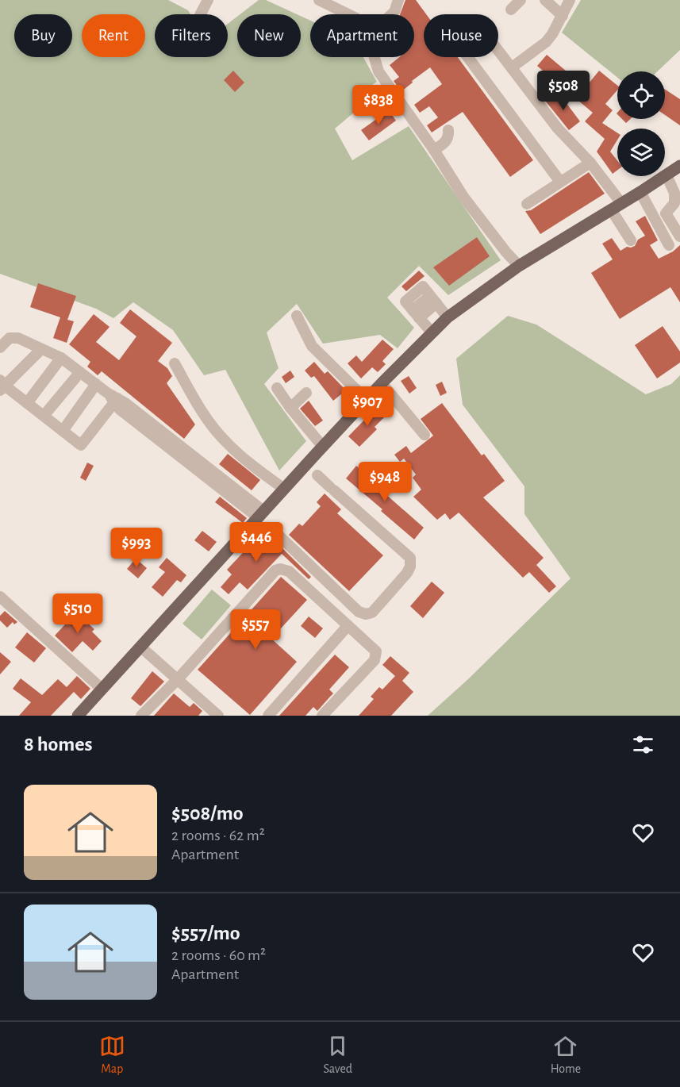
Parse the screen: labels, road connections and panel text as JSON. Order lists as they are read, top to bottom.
{
  "page": {
    "chip": [
      "Buy",
      "Rent",
      "Filters",
      "New",
      "Apartment",
      "House"
    ],
    "price": [
      "$508",
      "$838",
      "$907",
      "$948",
      "$446",
      "$993",
      "$510",
      "$557"
    ],
    "heading": "8 homes",
    "list": [
      {
        "name": "$508/mo",
        "note": "2 rooms · 62 m² · Apartment"
      },
      {
        "name": "$557/mo",
        "note": "2 rooms · 60 m² · Apartment"
      }
    ],
    "tabs": ["Map", "Saved", "Home"]
  }
}
